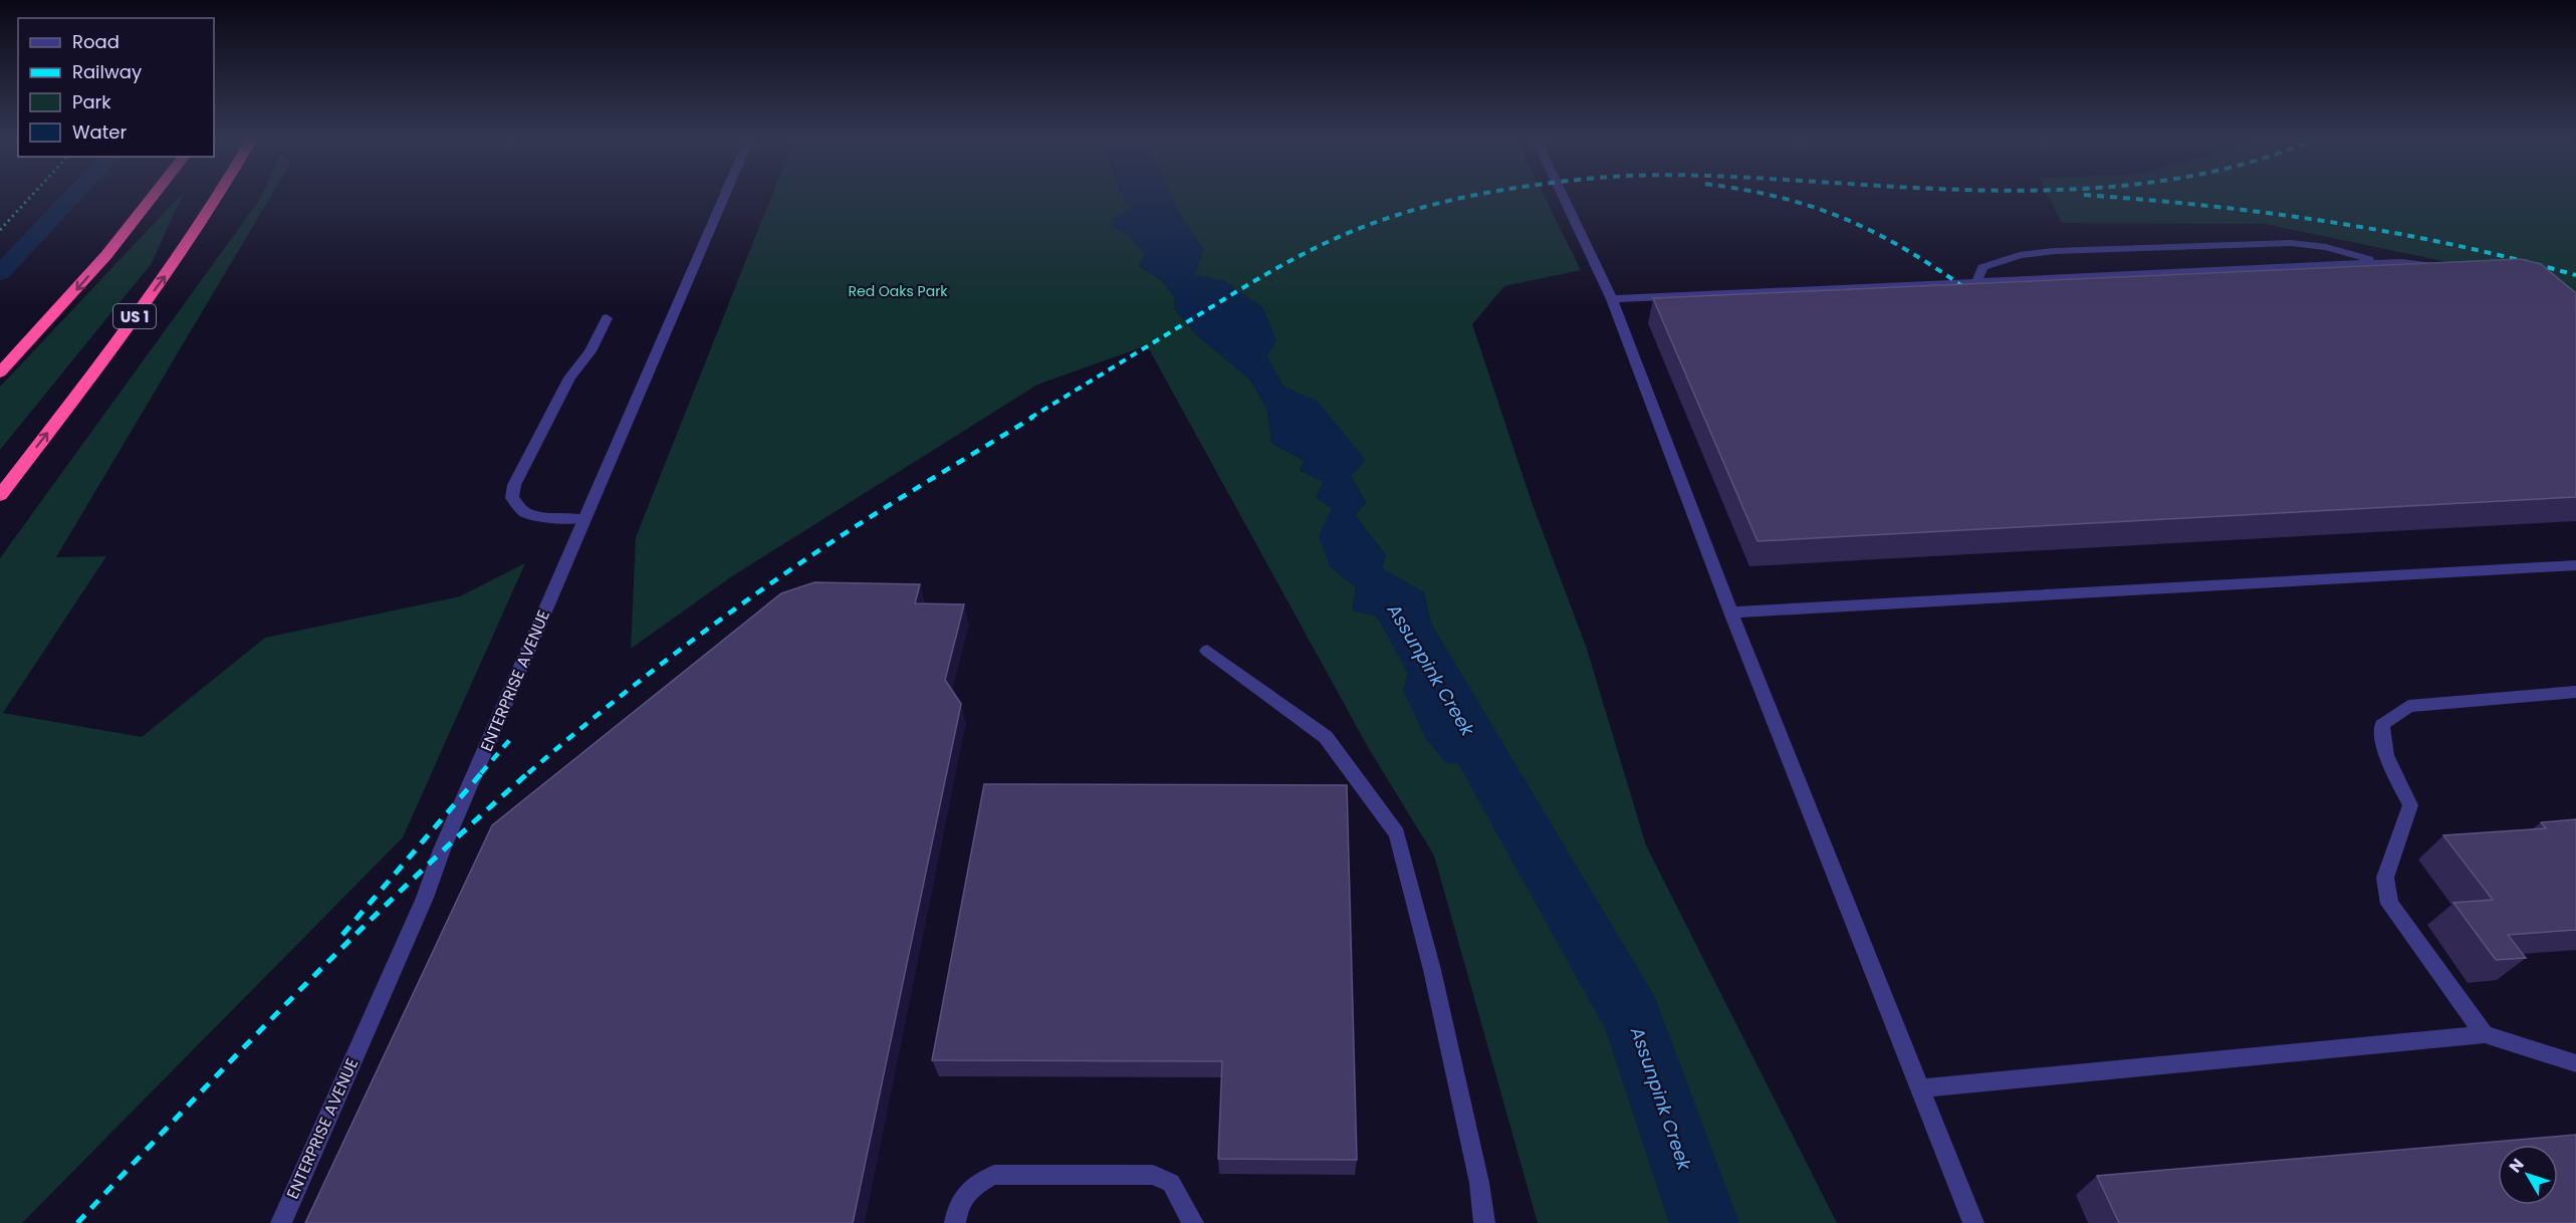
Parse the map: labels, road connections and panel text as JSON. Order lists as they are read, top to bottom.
{
  "streets": {
    "highway": ["US 1"],
    "street": ["ENTERPRISE AVENUE"]
  },
  "water": ["Assunpink Creek"],
  "parks": ["Red Oaks Park"],
  "legend": [
    "Road",
    "Railway",
    "Park",
    "Water"
  ],
  "north": "top left"
}
